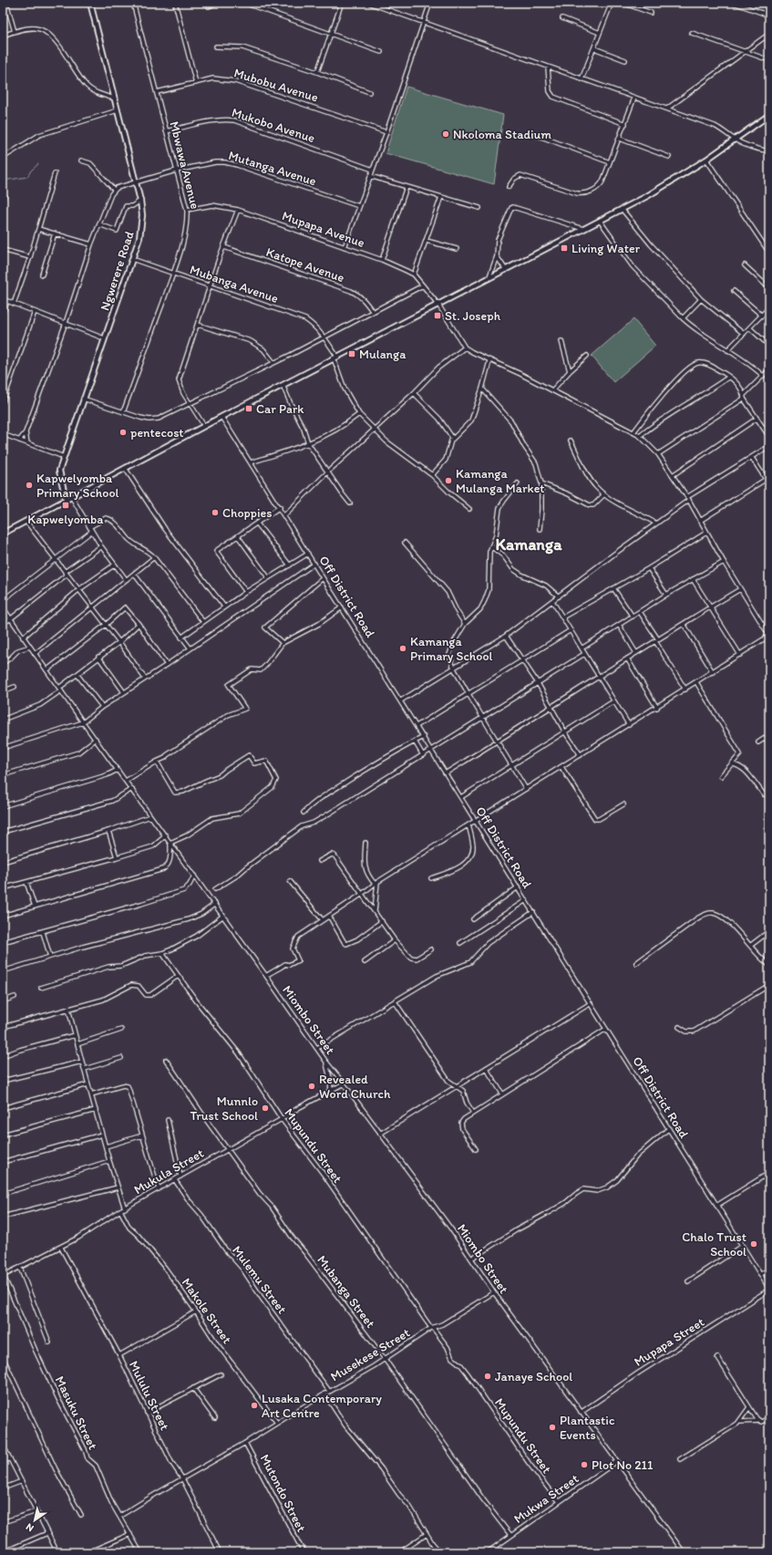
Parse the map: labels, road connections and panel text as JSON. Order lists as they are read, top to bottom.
{
  "streets": {
    "street": [
      "Mubobu Avenue",
      "Mukobo Avenue",
      "Mbwawa Avenue",
      "Mutanga Avenue",
      "Mupapa Avenue",
      "Katope Avenue",
      "Ngwerere Road",
      "Mubanga Avenue",
      "Off District Road",
      "Miombo Street",
      "Mupundu Street",
      "Mukula Street",
      "Mulemu Street",
      "Mubanga Street",
      "Makole Street",
      "Mupapa Street",
      "Musekese Street",
      "Mululu Street",
      "Masuku Street",
      "Mutondo Street",
      "Mukwa Street"
    ]
  },
  "crossings": [
    ["Mubobu Avenue", "Mbwawa Avenue"],
    ["Mukobo Avenue", "Mbwawa Avenue"],
    ["Mbwawa Avenue", "Mutanga Avenue"],
    ["Mbwawa Avenue", "Mupapa Avenue"],
    ["Mbwawa Avenue", "Mubanga Avenue"],
    ["Mutanga Avenue", "Ngwerere Road"],
    ["Ngwerere Road", "Mubanga Avenue"],
    ["Off District Road", "Mupapa Street"],
    ["Miombo Street", "Mukula Street"],
    ["Miombo Street", "Mupapa Street"],
    ["Miombo Street", "Musekese Street"],
    ["Miombo Street", "Mukwa Street"],
    ["Mupundu Street", "Mukula Street"],
    ["Mupundu Street", "Musekese Street"],
    ["Mupundu Street", "Mukwa Street"],
    ["Mukula Street", "Mulemu Street"],
    ["Mukula Street", "Mubanga Street"],
    ["Mukula Street", "Makole Street"],
    ["Mukula Street", "Mululu Street"],
    ["Mukula Street", "Masuku Street"],
    ["Mulemu Street", "Musekese Street"],
    ["Mubanga Street", "Musekese Street"],
    ["Mubanga Street", "Mukwa Street"],
    ["Makole Street", "Musekese Street"],
    ["Musekese Street", "Mululu Street"],
    ["Musekese Street", "Masuku Street"],
    ["Musekese Street", "Mutondo Street"]
  ],
  "districts": ["Kamanga"],
  "places": {
    "other": [
      "Nkoloma Stadium",
      "pentecost",
      "Kamanga Mulanga Market",
      "Kapwelyomba Primary School",
      "Choppies",
      "Kamanga Primary School",
      "Revealed Word Church",
      "Munnlo Trust School",
      "Chalo Trust School",
      "Janaye School",
      "Lusaka Contemporary Art Centre",
      "Plantastic Events",
      "Plot No 211"
    ],
    "transit": [
      "Living Water",
      "St. Joseph",
      "Mulanga",
      "Car Park",
      "Kapwelyomba"
    ]
  },
  "north": "bottom left"
}
